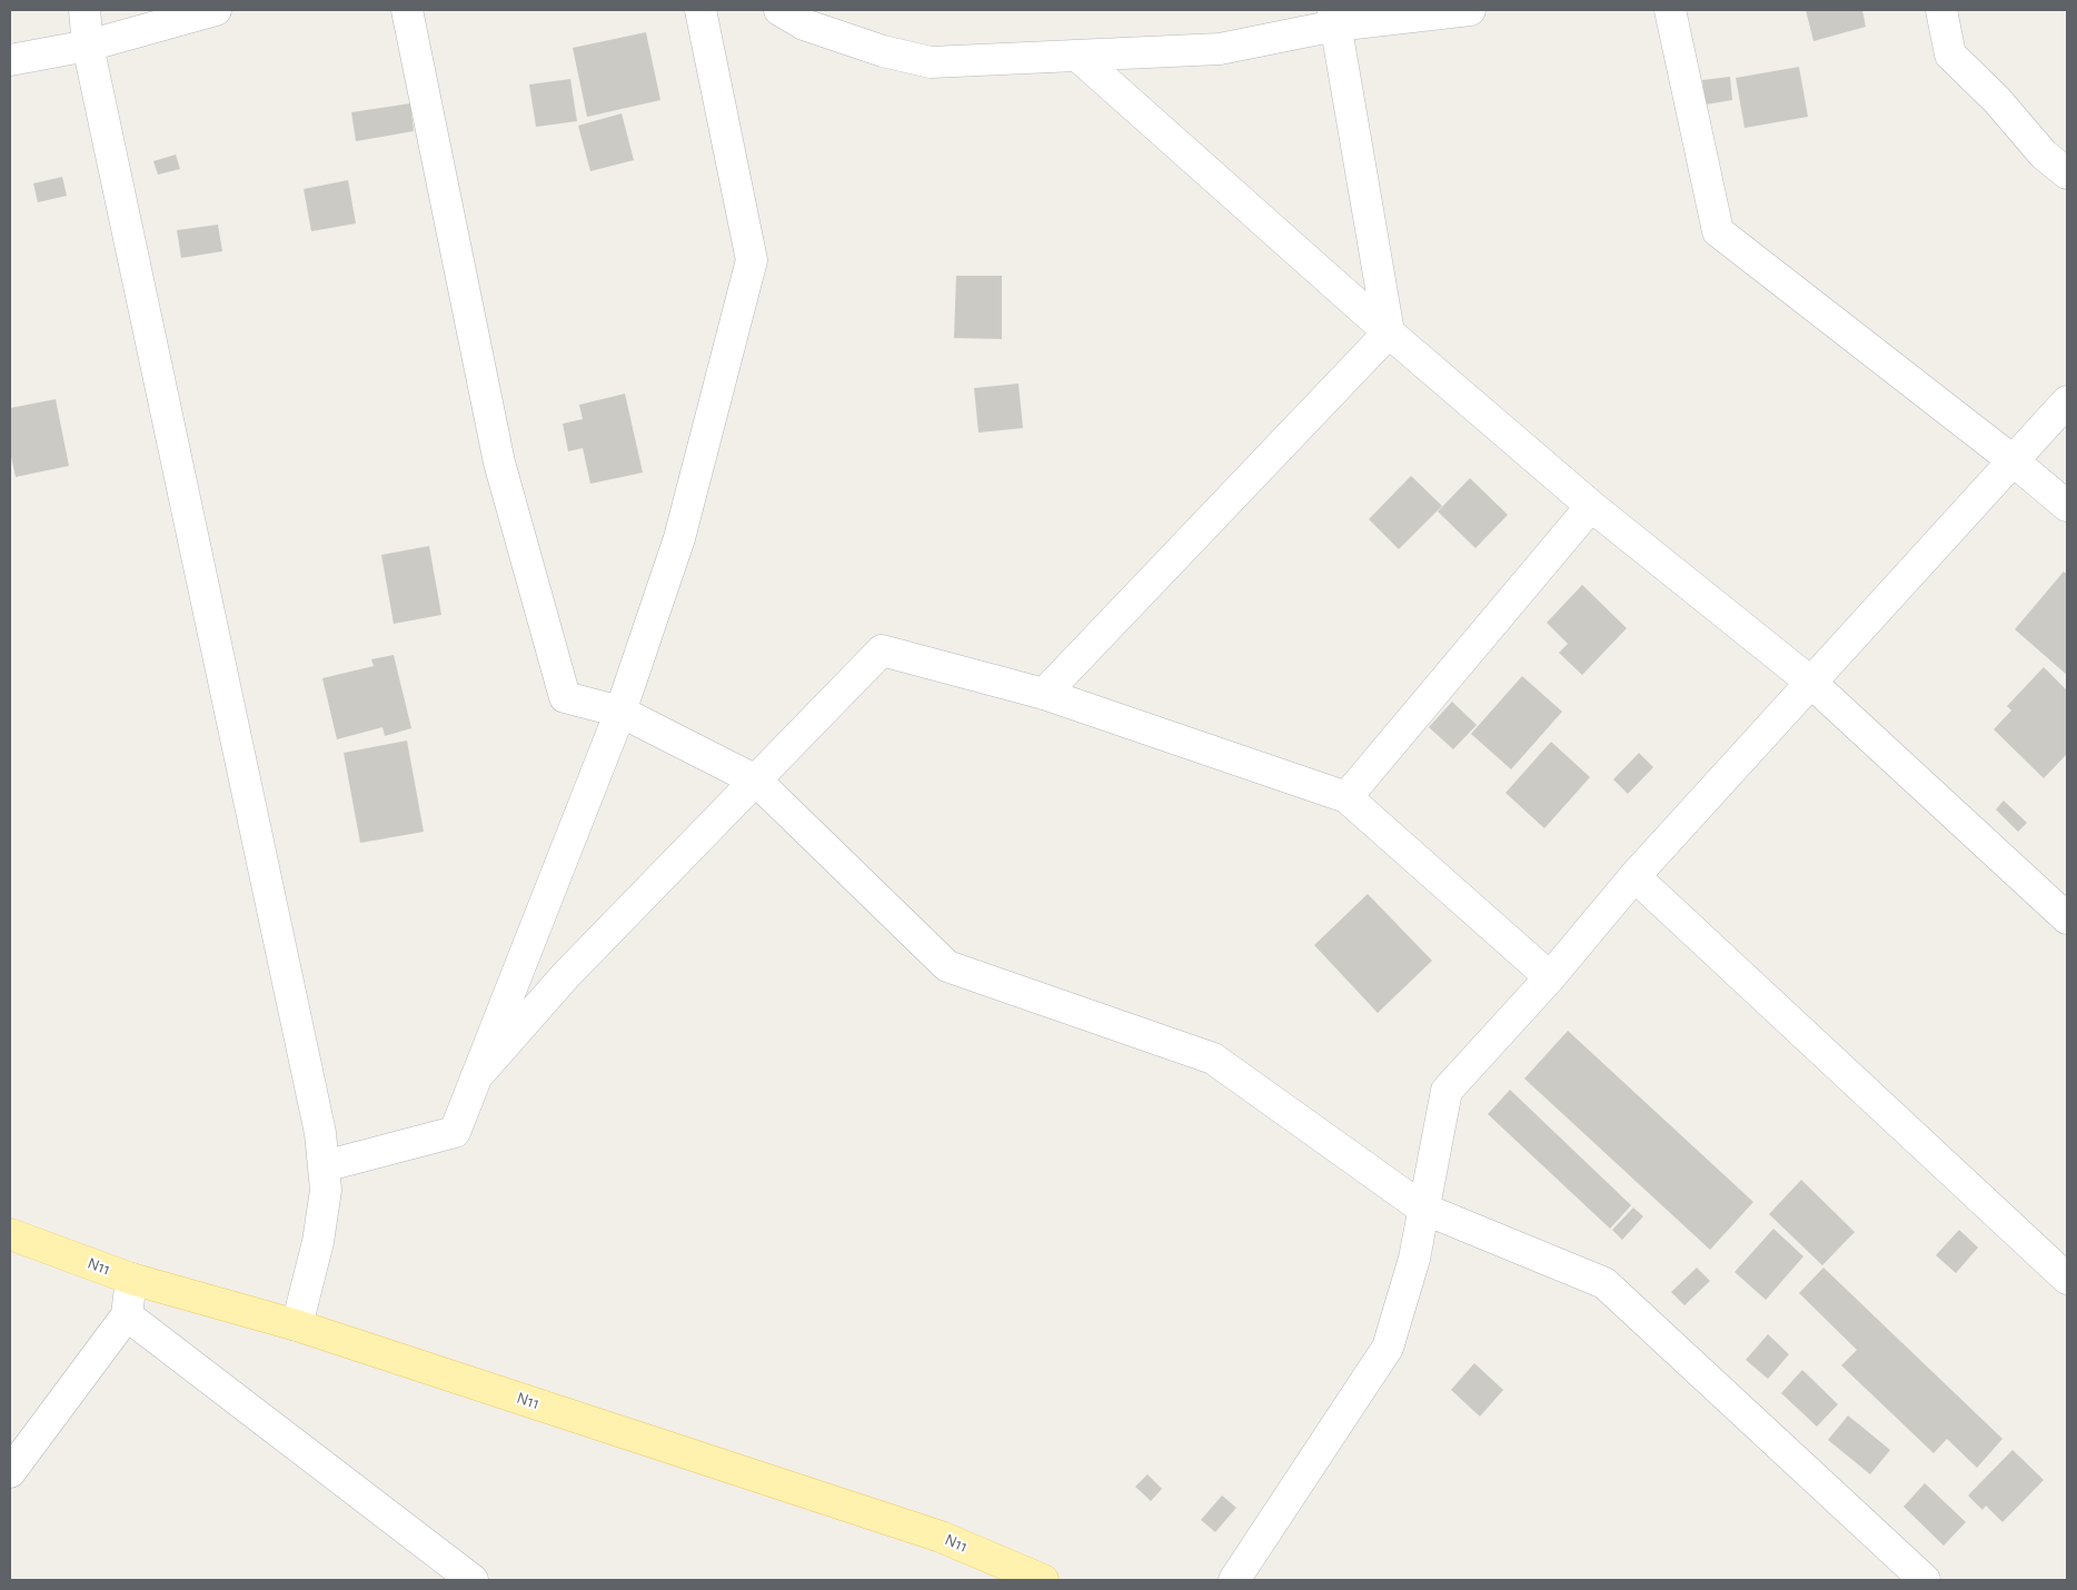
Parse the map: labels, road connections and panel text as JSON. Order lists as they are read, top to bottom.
{
  "streets": {
    "main road": ["N11"]
  }
}
